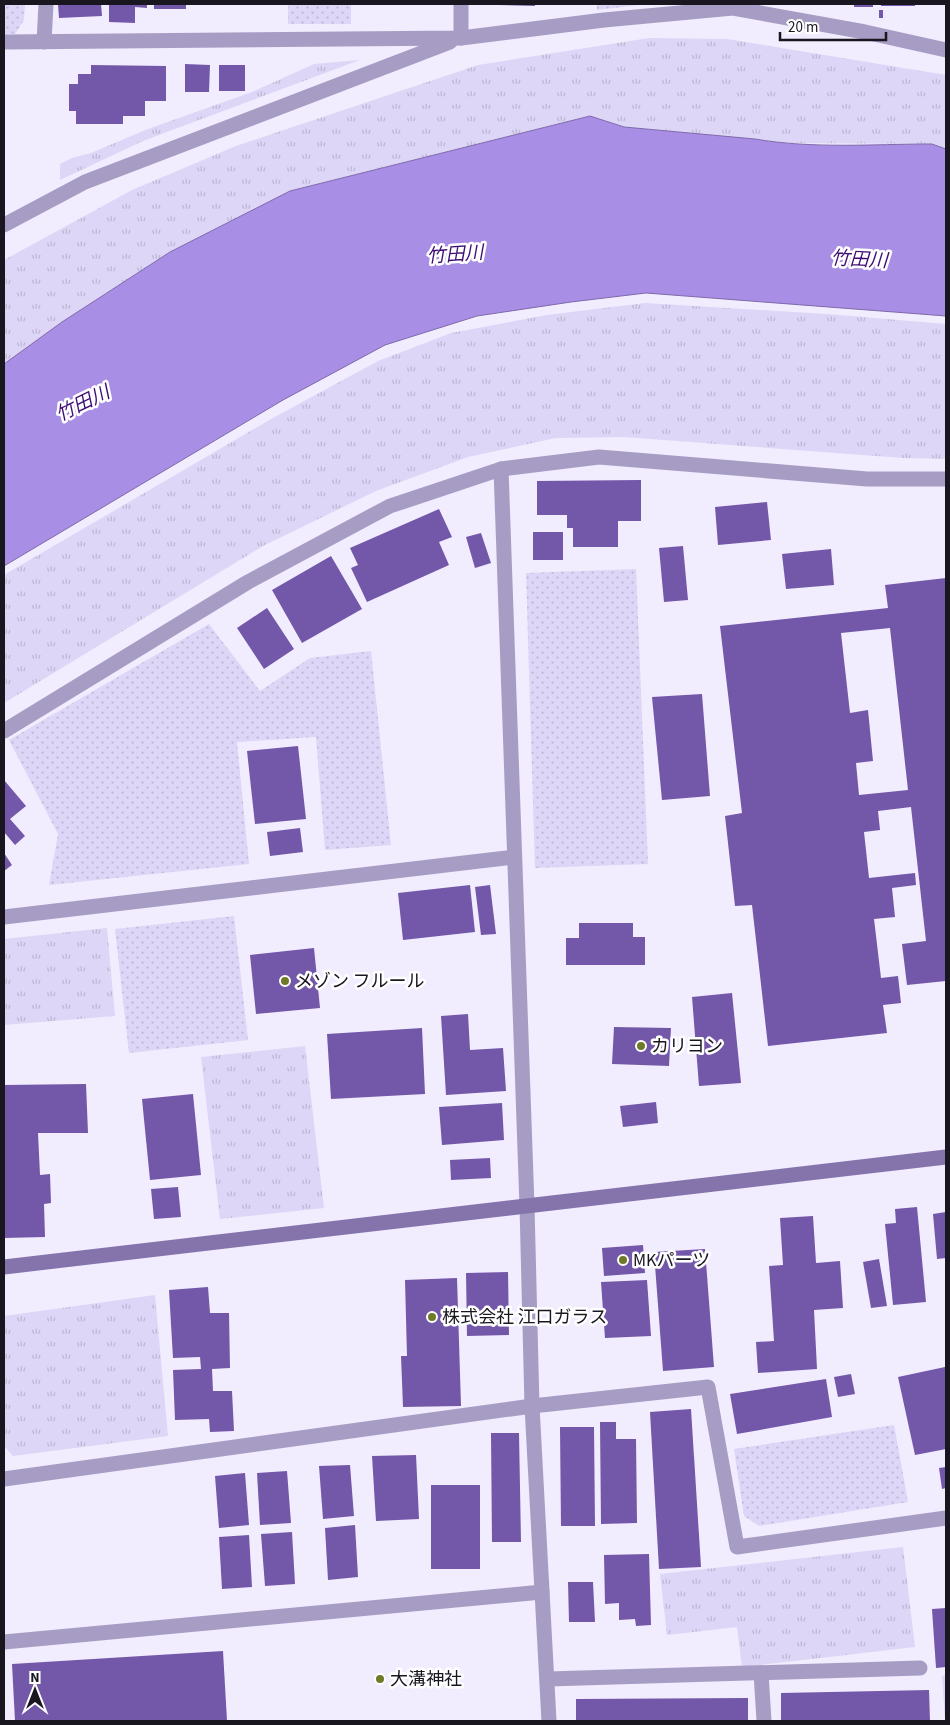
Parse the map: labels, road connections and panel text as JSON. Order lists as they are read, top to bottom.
{
  "water": ["竹田川"],
  "places": [
    "メゾン フルール",
    "カリヨン",
    "MKパーツ",
    "株式会社 江口ガラス",
    "大溝神社"
  ],
  "scale_bar": "20 m",
  "north": "top"
}
